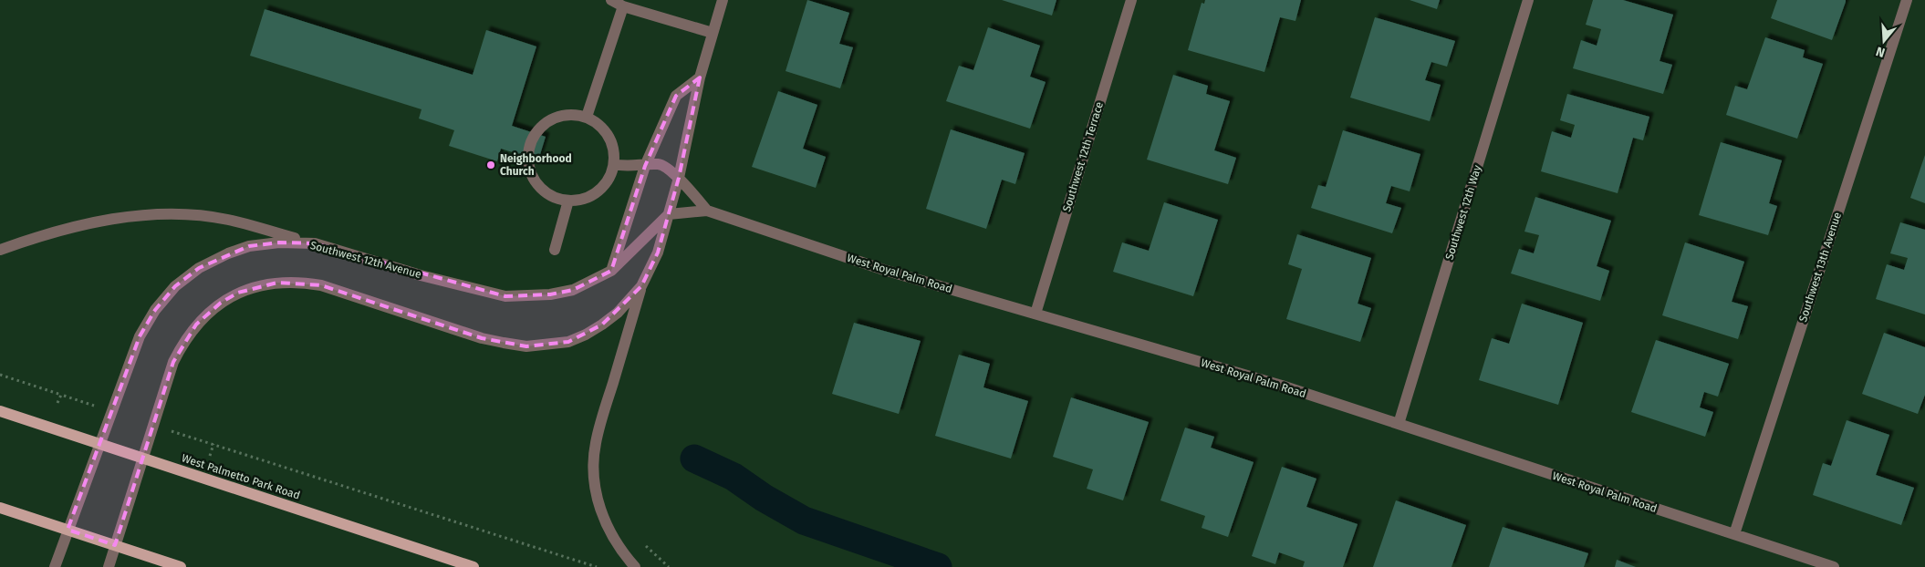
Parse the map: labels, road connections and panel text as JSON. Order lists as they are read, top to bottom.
{
  "streets": {
    "main road": ["West Palmetto Park Road"],
    "street": [
      "Southwest 12th Terrace",
      "Southwest 12th Way",
      "Southwest 12th Avenue",
      "Southwest 13th Avenue",
      "West Royal Palm Road"
    ]
  },
  "crossings": [
    ["Southwest 12th Terrace", "West Royal Palm Road"],
    ["Southwest 12th Way", "West Royal Palm Road"],
    ["Southwest 12th Avenue", "West Royal Palm Road"],
    ["Southwest 12th Avenue", "West Palmetto Park Road"],
    ["Southwest 13th Avenue", "West Royal Palm Road"]
  ],
  "places": ["Neighborhood Church"],
  "north": "bottom"
}
